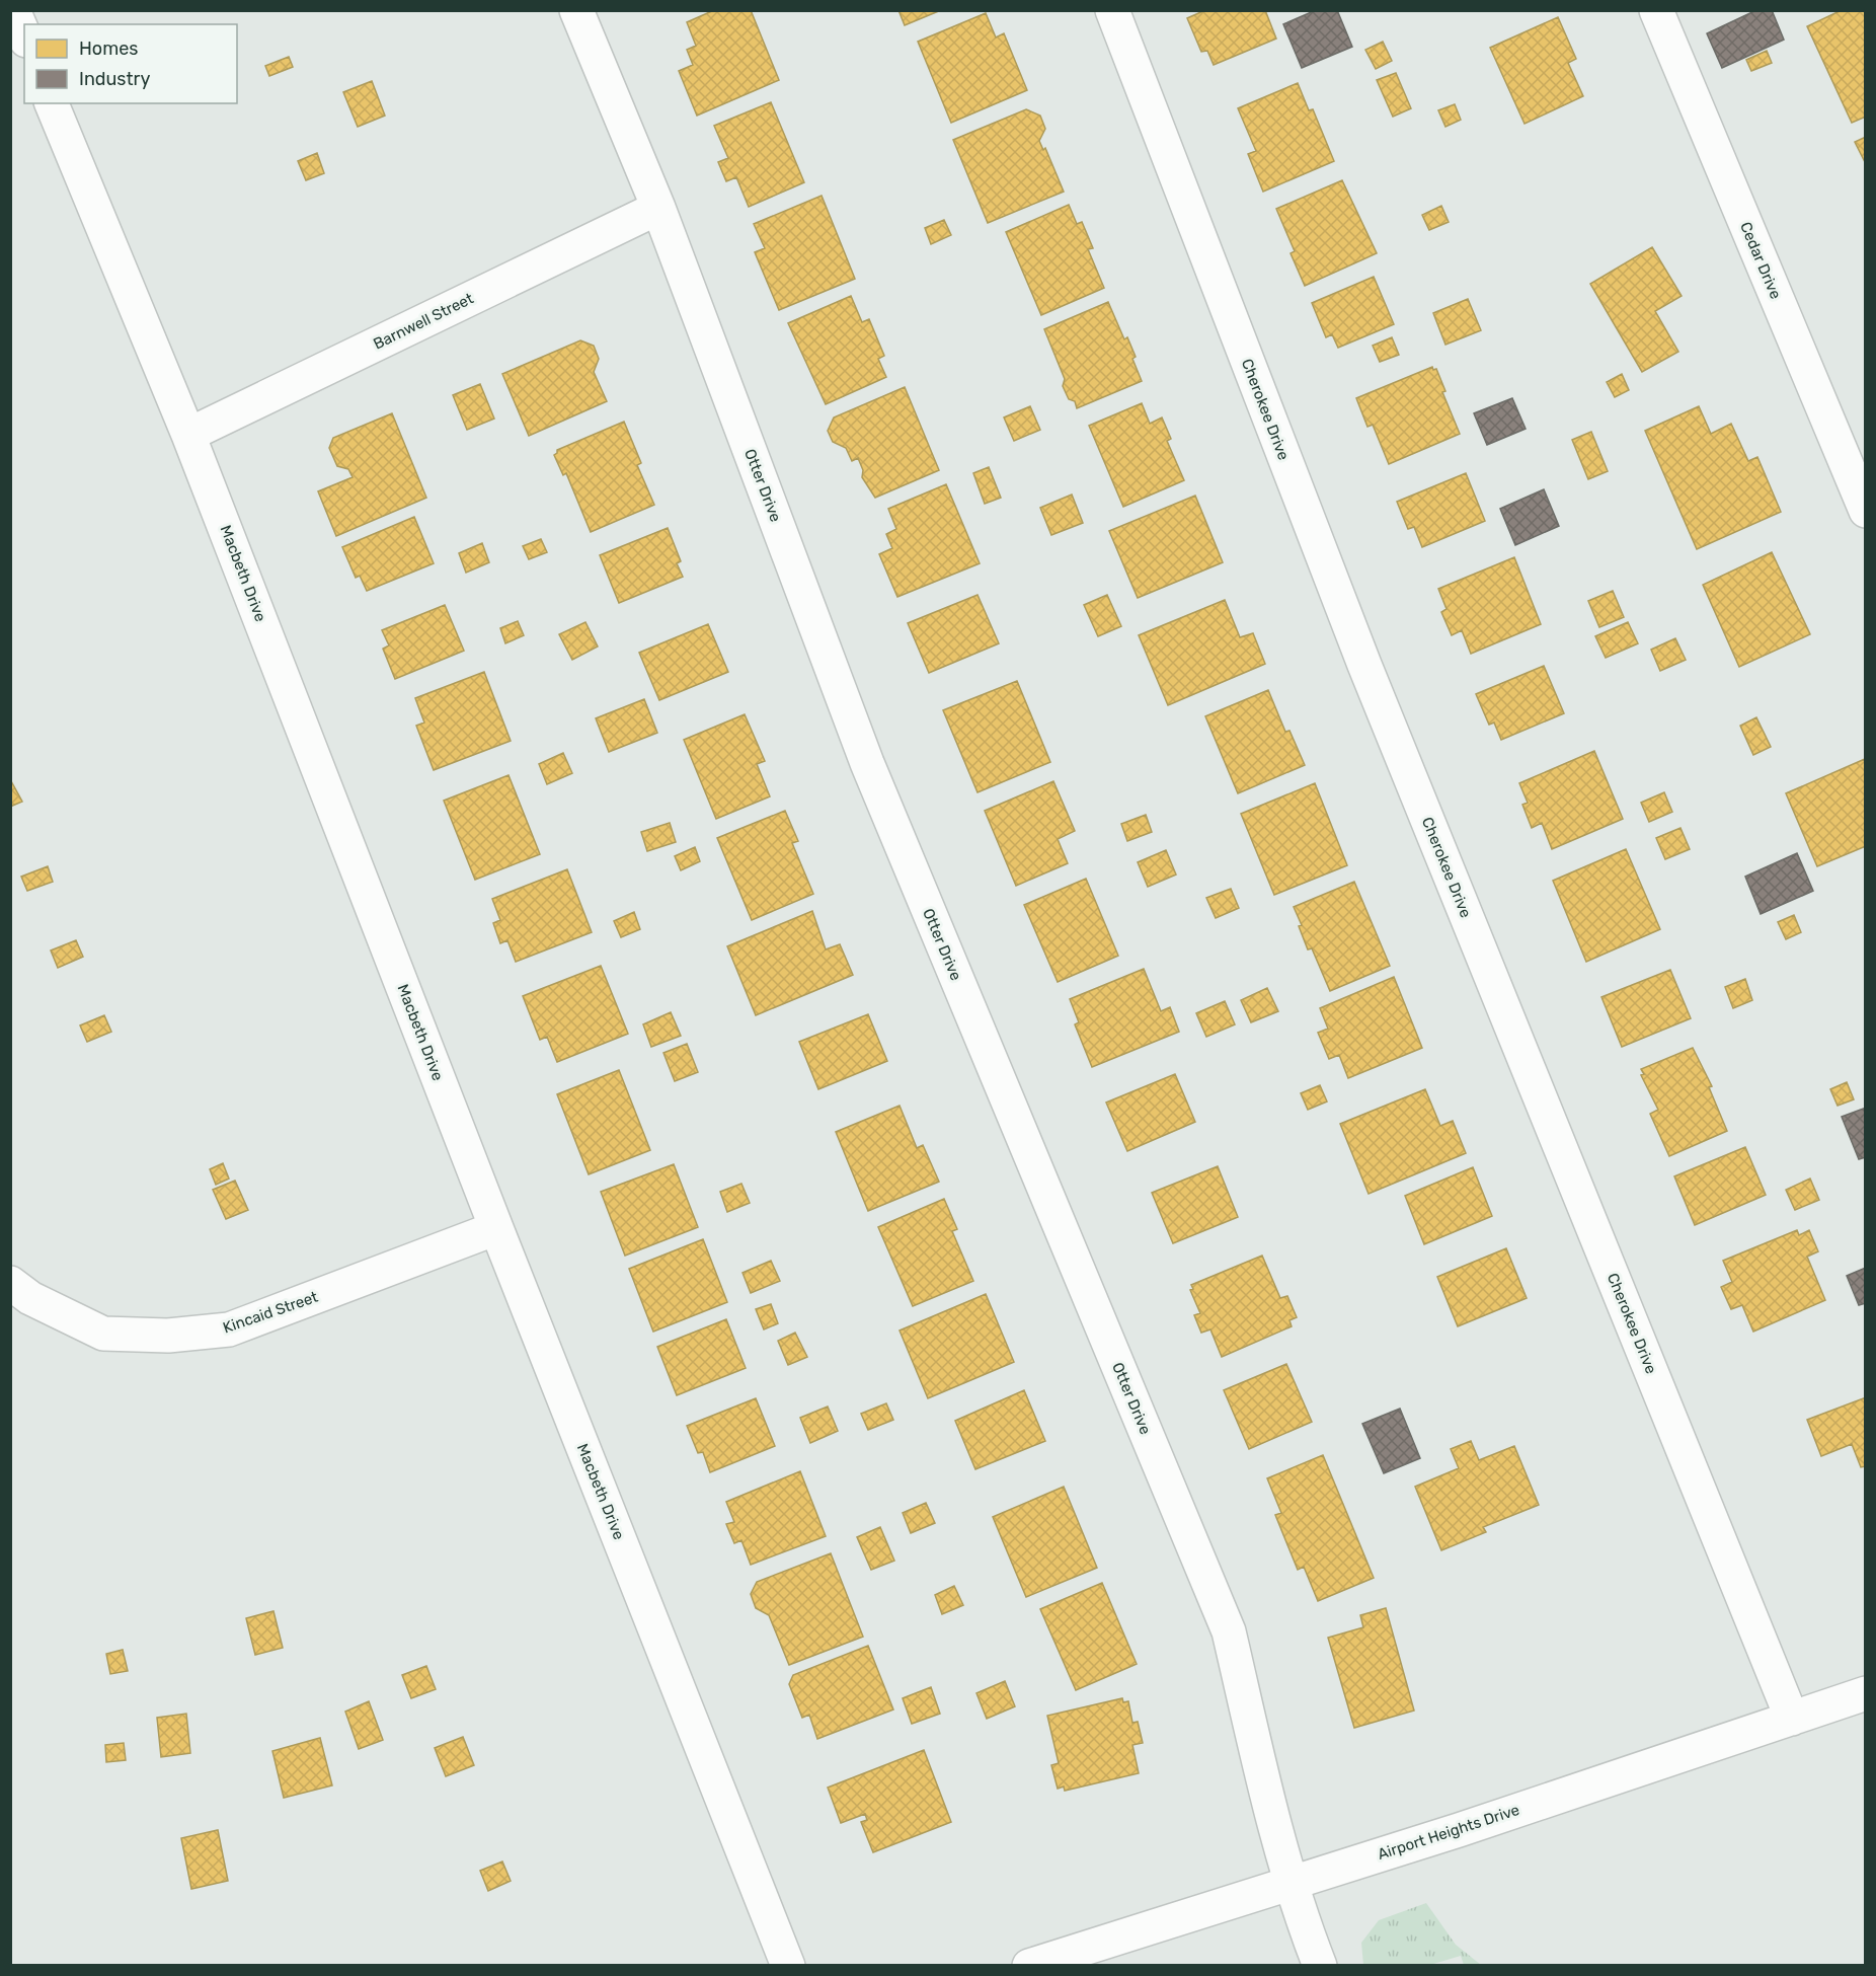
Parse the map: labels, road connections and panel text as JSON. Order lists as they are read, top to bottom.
{
  "streets": {
    "street": [
      "Cedar Drive",
      "Barnwell Street",
      "Cherokee Drive",
      "Otter Drive",
      "Macbeth Drive",
      "Kincaid Street",
      "Airport Heights Drive"
    ]
  },
  "crossings": [
    ["Barnwell Street", "Otter Drive"],
    ["Barnwell Street", "Macbeth Drive"],
    ["Cherokee Drive", "Airport Heights Drive"],
    ["Otter Drive", "Airport Heights Drive"],
    ["Macbeth Drive", "Kincaid Street"]
  ],
  "legend": ["Homes", "Industry"]
}
